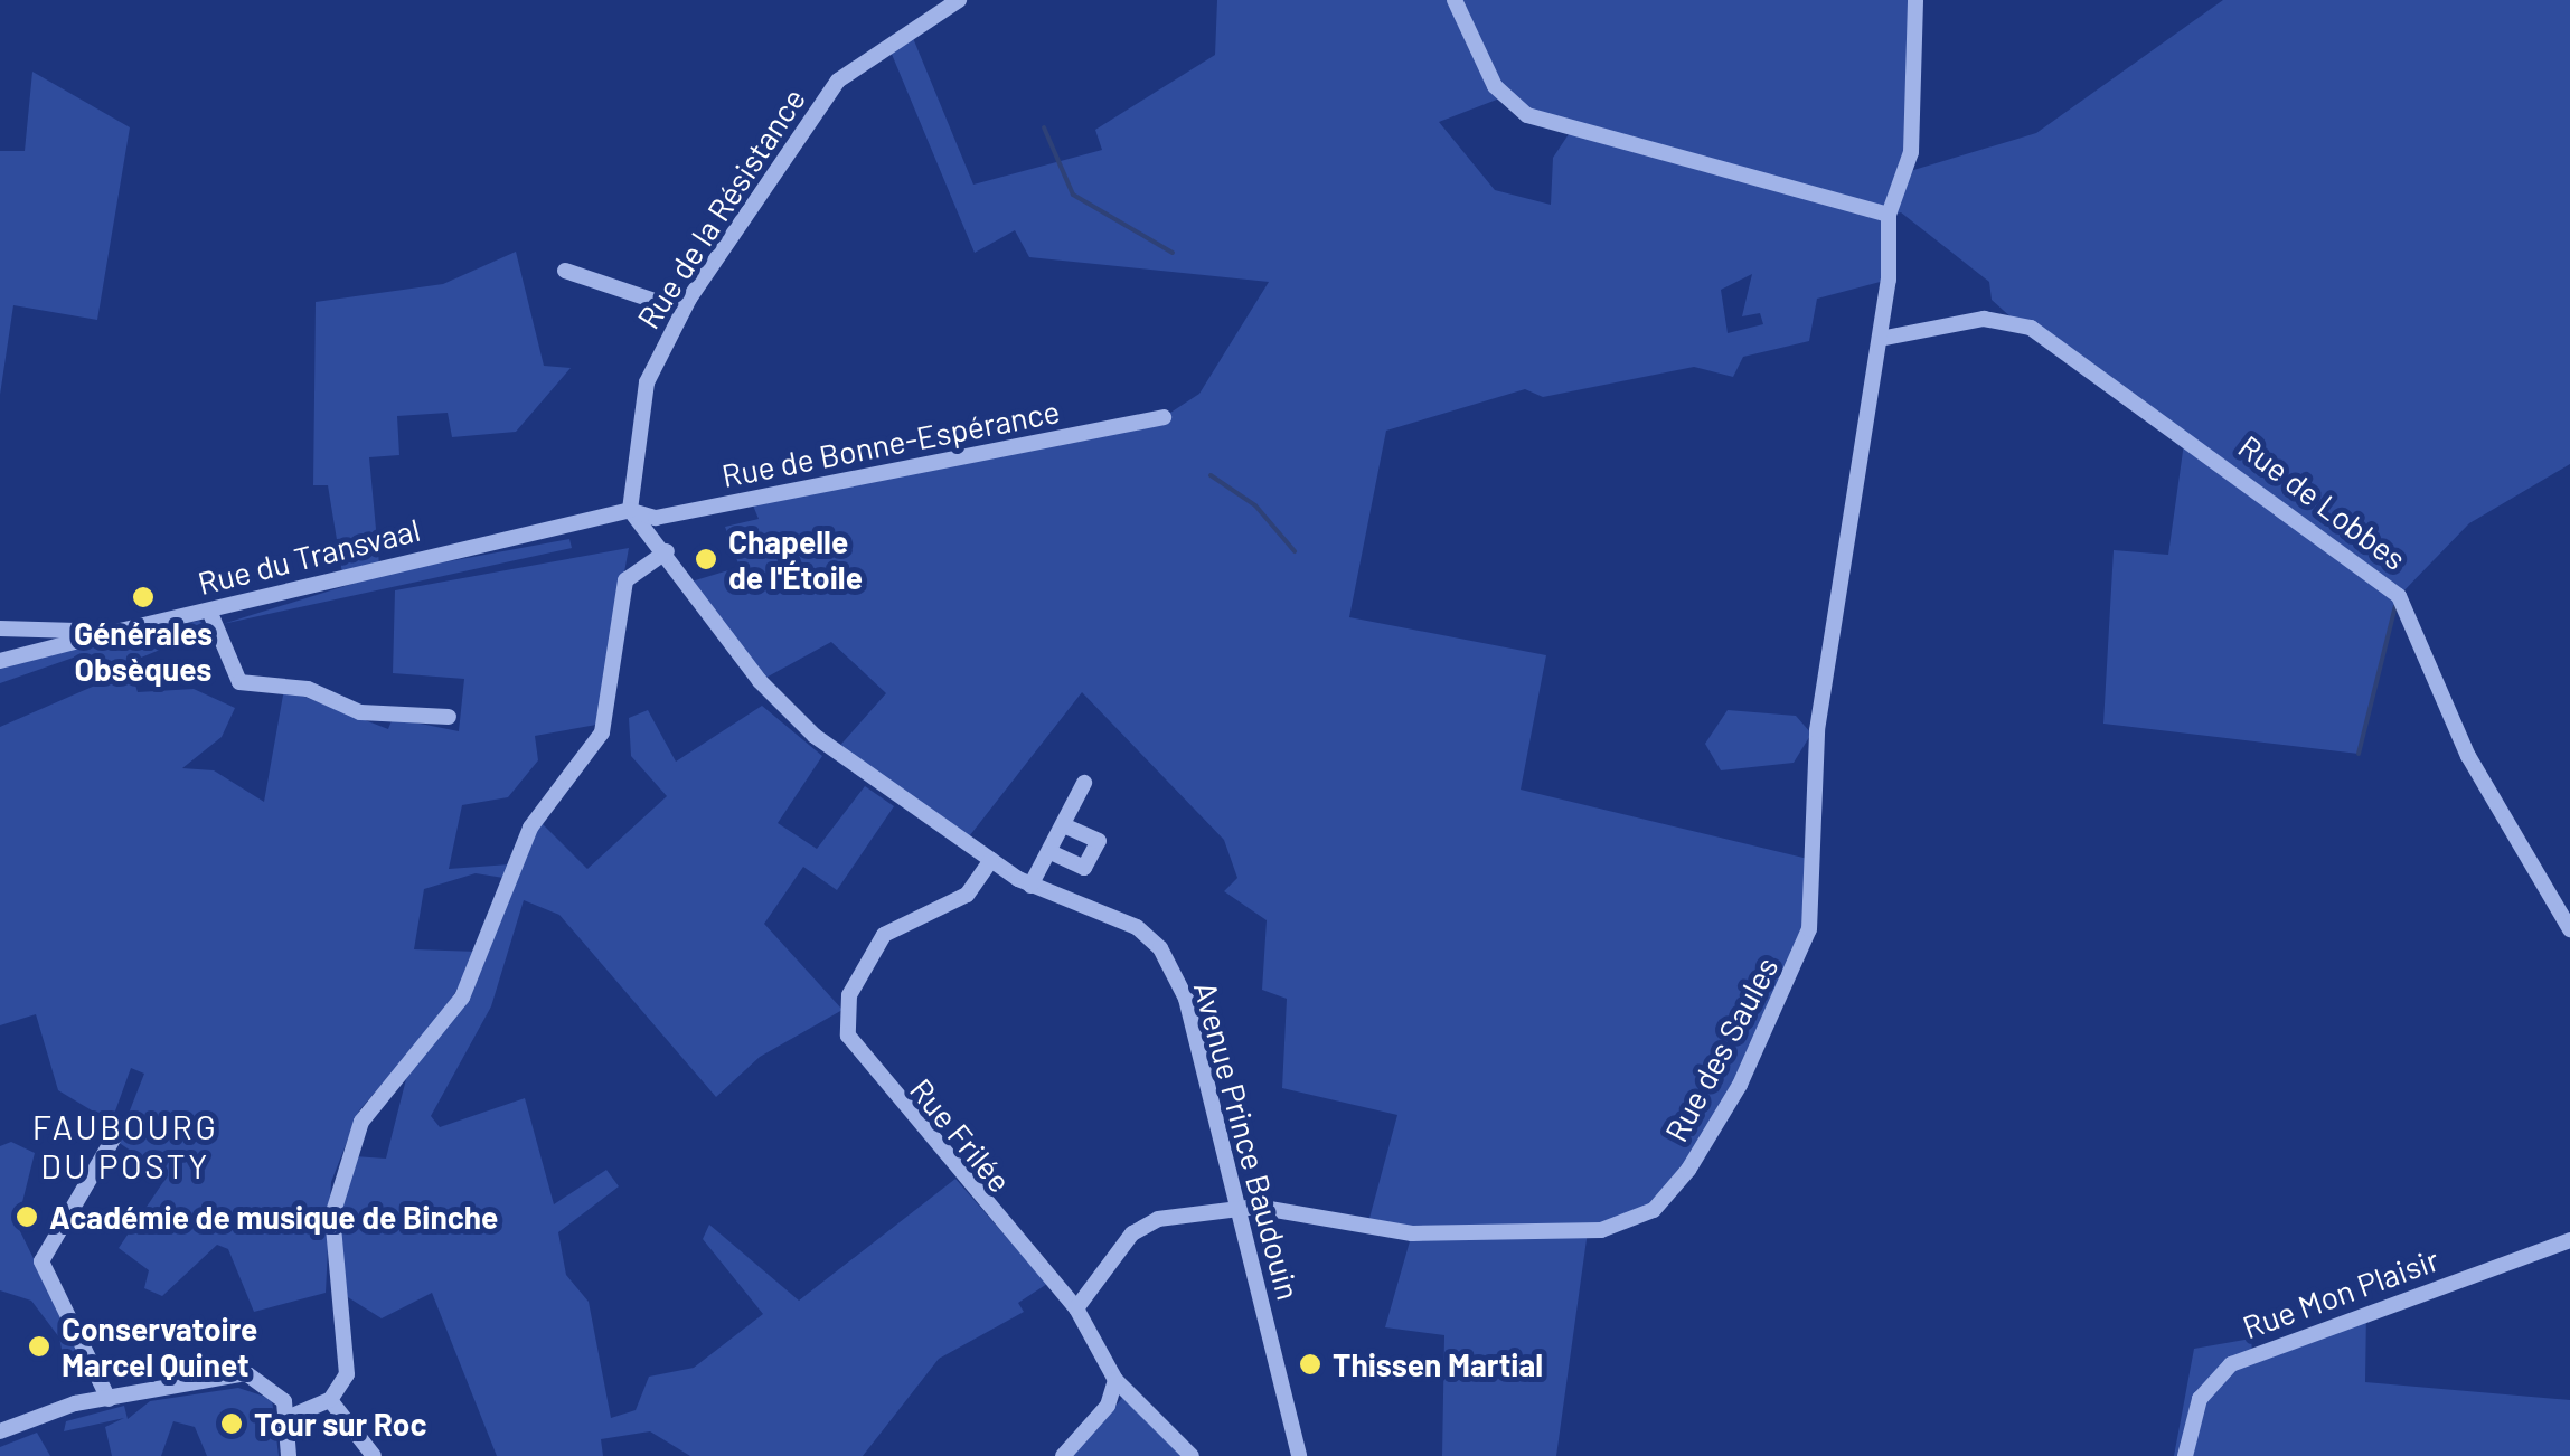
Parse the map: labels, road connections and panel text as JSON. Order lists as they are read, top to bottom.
{
  "streets": {
    "street": [
      "Rue de la Résistance",
      "Rue de Bonne-Espérance",
      "Rue de Lobbes",
      "Rue du Transvaal",
      "Rue des Saules",
      "Rue Frilée",
      "Avenue Prince Baudouin",
      "Rue Mon Plaisir"
    ]
  },
  "crossings": [
    ["Rue de la Résistance", "Rue de Bonne-Espérance"],
    ["Rue de la Résistance", "Rue du Transvaal"],
    ["Rue de la Résistance", "Avenue Prince Baudouin"],
    ["Rue de Bonne-Espérance", "Rue du Transvaal"],
    ["Rue de Bonne-Espérance", "Avenue Prince Baudouin"],
    ["Rue de Lobbes", "Rue des Saules"],
    ["Rue du Transvaal", "Avenue Prince Baudouin"],
    ["Rue des Saules", "Rue Frilée"],
    ["Rue des Saules", "Avenue Prince Baudouin"],
    ["Rue Frilée", "Avenue Prince Baudouin"]
  ],
  "districts": ["FAUBOURG DU POSTY"],
  "places": [
    "Chapelle de l'Étoile",
    "Générales Obsèques",
    "Académie de musique de Binche",
    "Conservatoire Marcel Quinet",
    "Thissen Martial",
    "Tour sur Roc"
  ]
}
